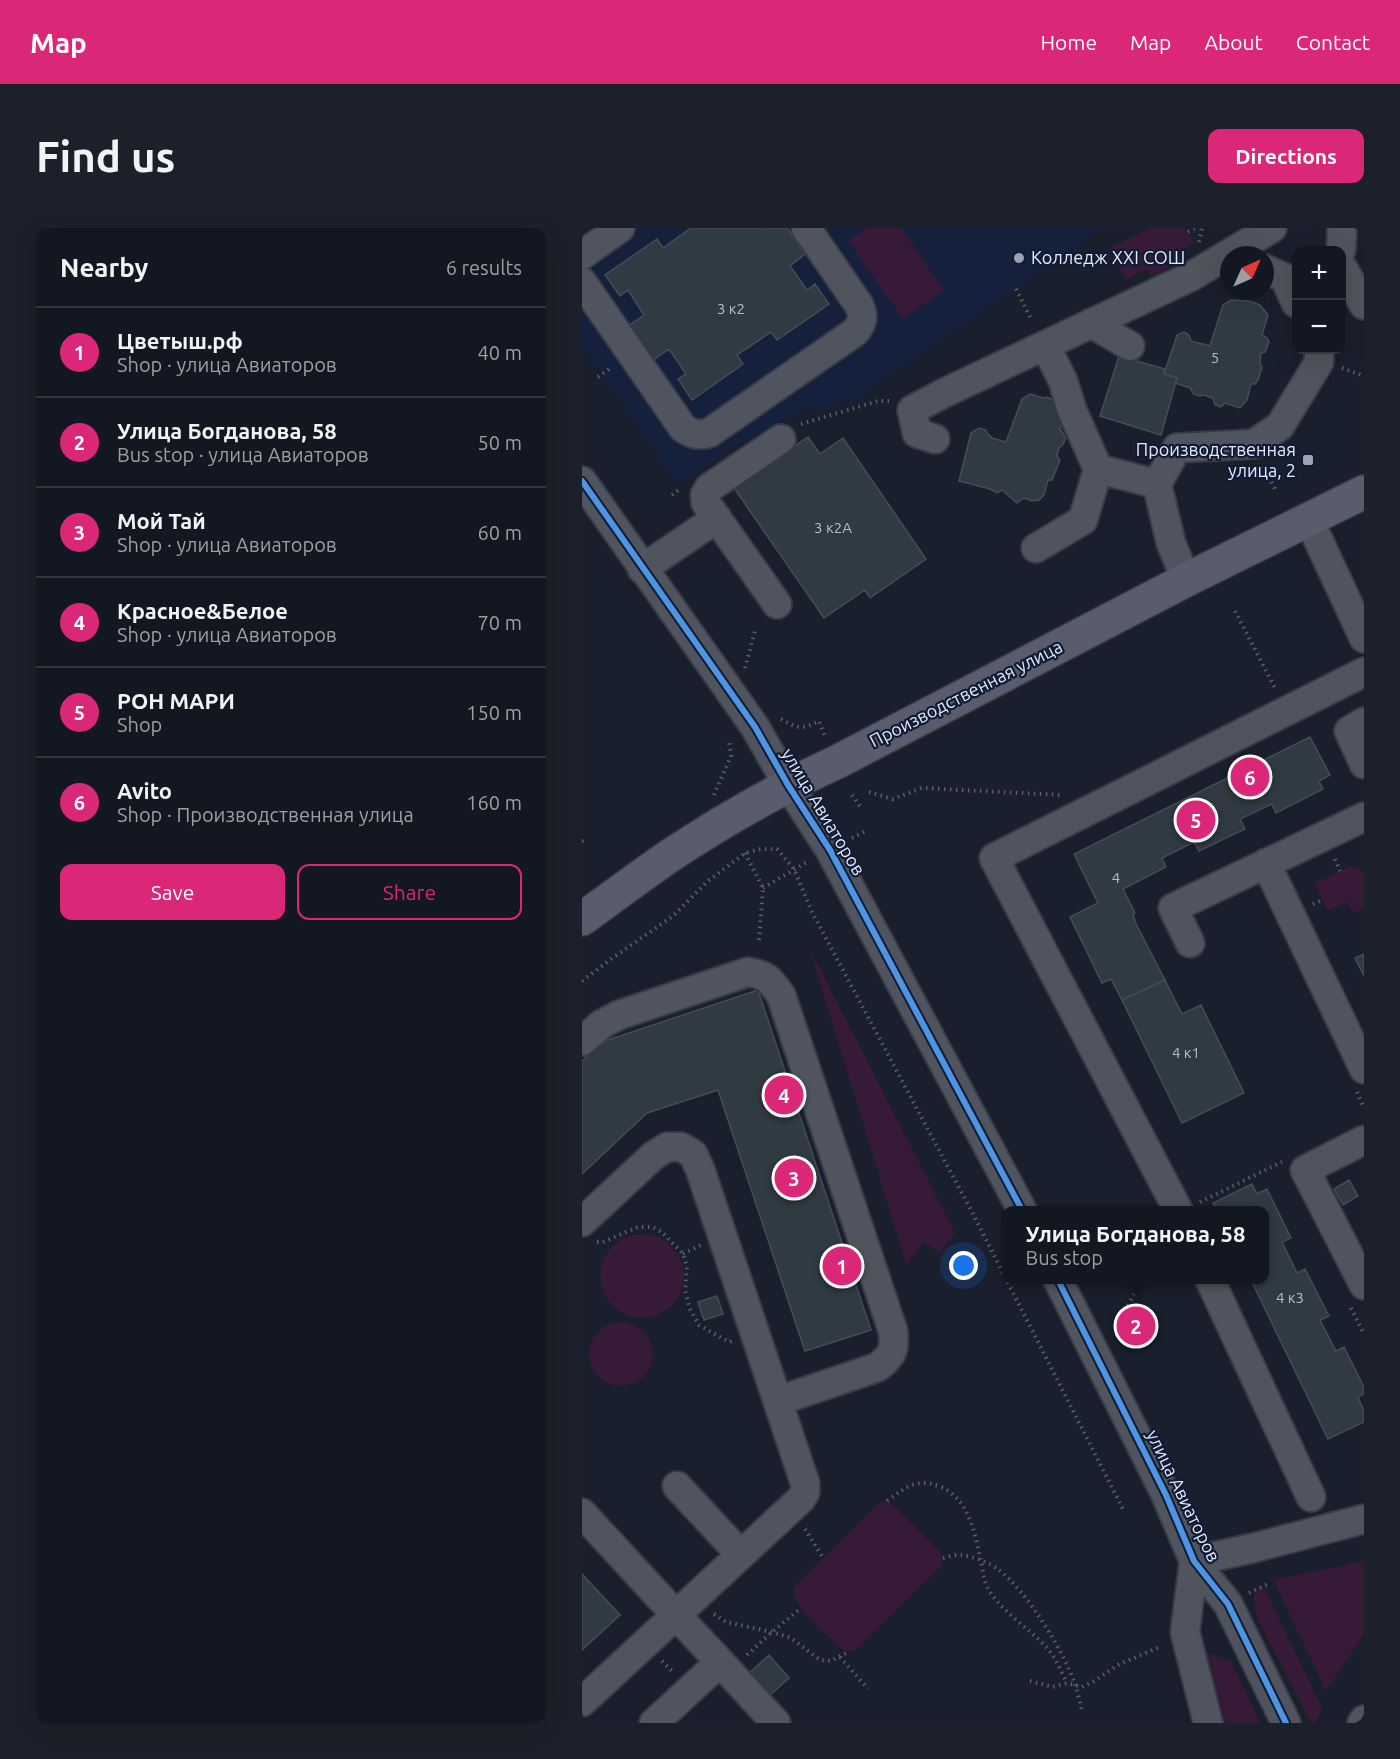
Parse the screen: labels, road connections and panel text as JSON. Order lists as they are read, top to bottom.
{
  "streets": {
    "main road": ["Производственная улица"],
    "street": ["улица Авиаторов"]
  },
  "crossings": [
    ["Производственная улица", "улица Авиаторов"]
  ],
  "places": {
    "other": ["Колледж XXI СОШ"],
    "transit": ["Производственная улица, 2"]
  },
  "house_numbers": [
    "3 к2",
    "5",
    "3 к2А",
    "4",
    "4 к1",
    "4 к3"
  ],
  "north": "top right",
  "page": {
    "header": "Map",
    "nav": [
      "Home",
      "Map",
      "About",
      "Contact"
    ],
    "buttons": [
      "Directions",
      ["Save", "Share"]
    ],
    "title": "Find us",
    "heading": ["Nearby", "6 results"],
    "map_buttons": ["+", "−"],
    "list": [
      {
        "mark": "1",
        "name": "Цветыш.рф",
        "note": "Shop · улица Авиаторов",
        "value": "40 m"
      },
      {
        "mark": "2",
        "name": "Улица Богданова, 58",
        "note": "Bus stop · улица Авиаторов",
        "value": "50 m"
      },
      {
        "mark": "3",
        "name": "Мой Тай",
        "note": "Shop · улица Авиаторов",
        "value": "60 m"
      },
      {
        "mark": "4",
        "name": "Красное&Белое",
        "note": "Shop · улица Авиаторов",
        "value": "70 m"
      },
      {
        "mark": "5",
        "name": "РОН МАРИ",
        "note": "Shop",
        "value": "150 m"
      },
      {
        "mark": "6",
        "name": "Avito",
        "note": "Shop · Производственная улица",
        "value": "160 m"
      }
    ],
    "pins": [
      "6",
      "5",
      "4",
      "3",
      "1",
      "2"
    ],
    "popup": ["Улица Богданова, 58", "Bus stop"]
  }
}
